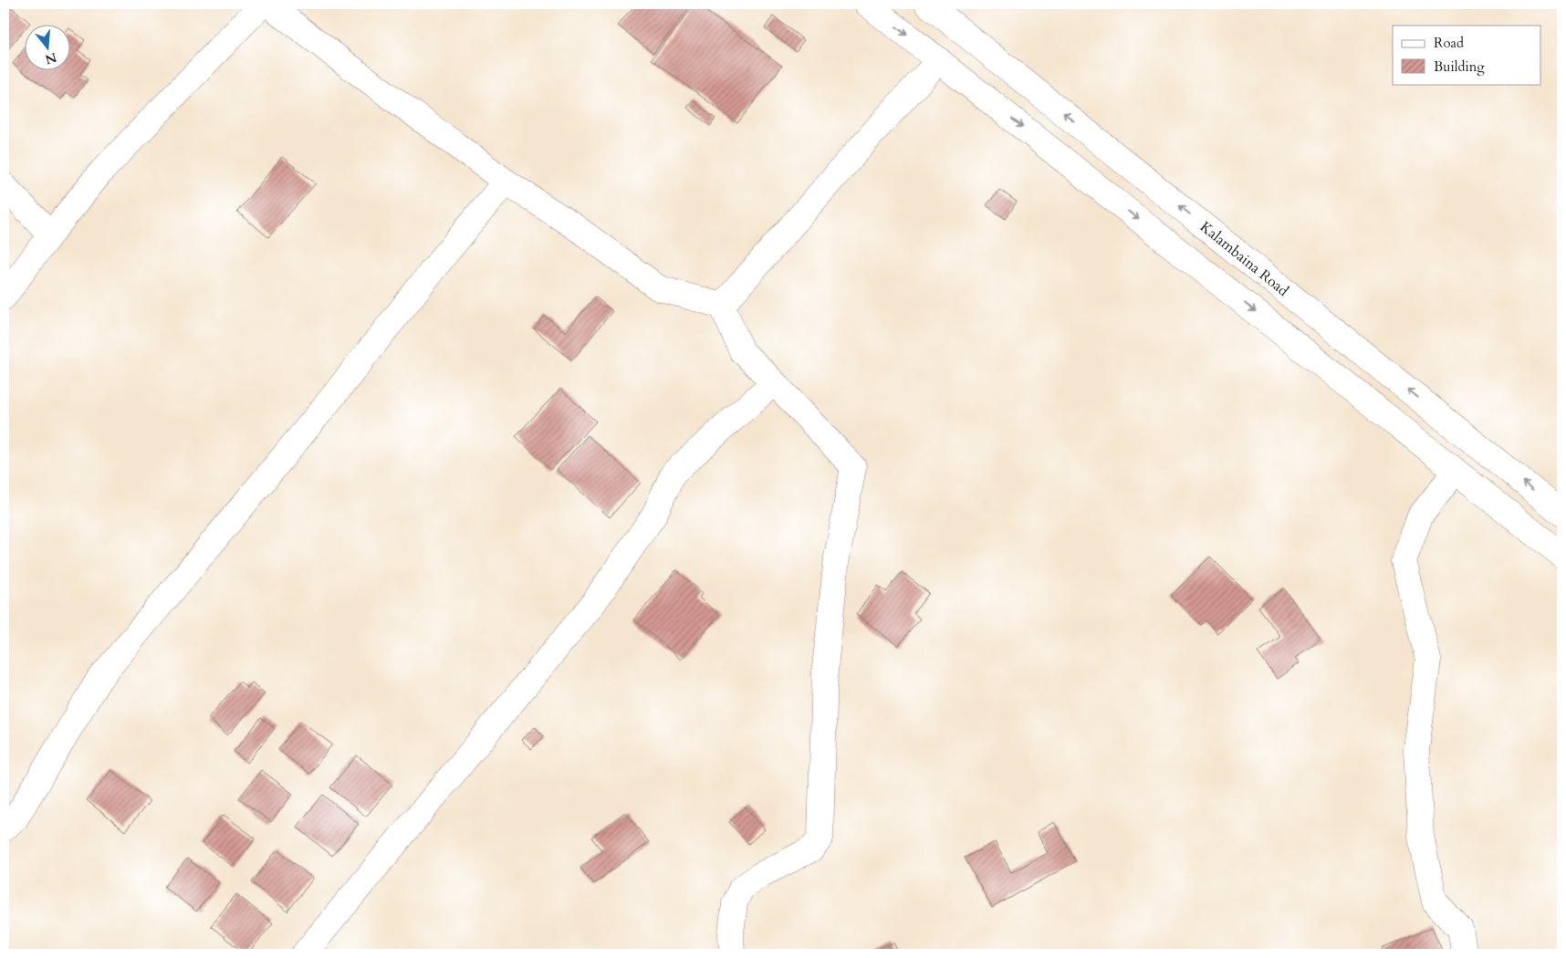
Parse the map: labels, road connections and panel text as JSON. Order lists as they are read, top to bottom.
{
  "streets": {
    "street": ["Kalambaina Road"]
  },
  "legend": ["Road", "Building"],
  "north": "bottom"
}
